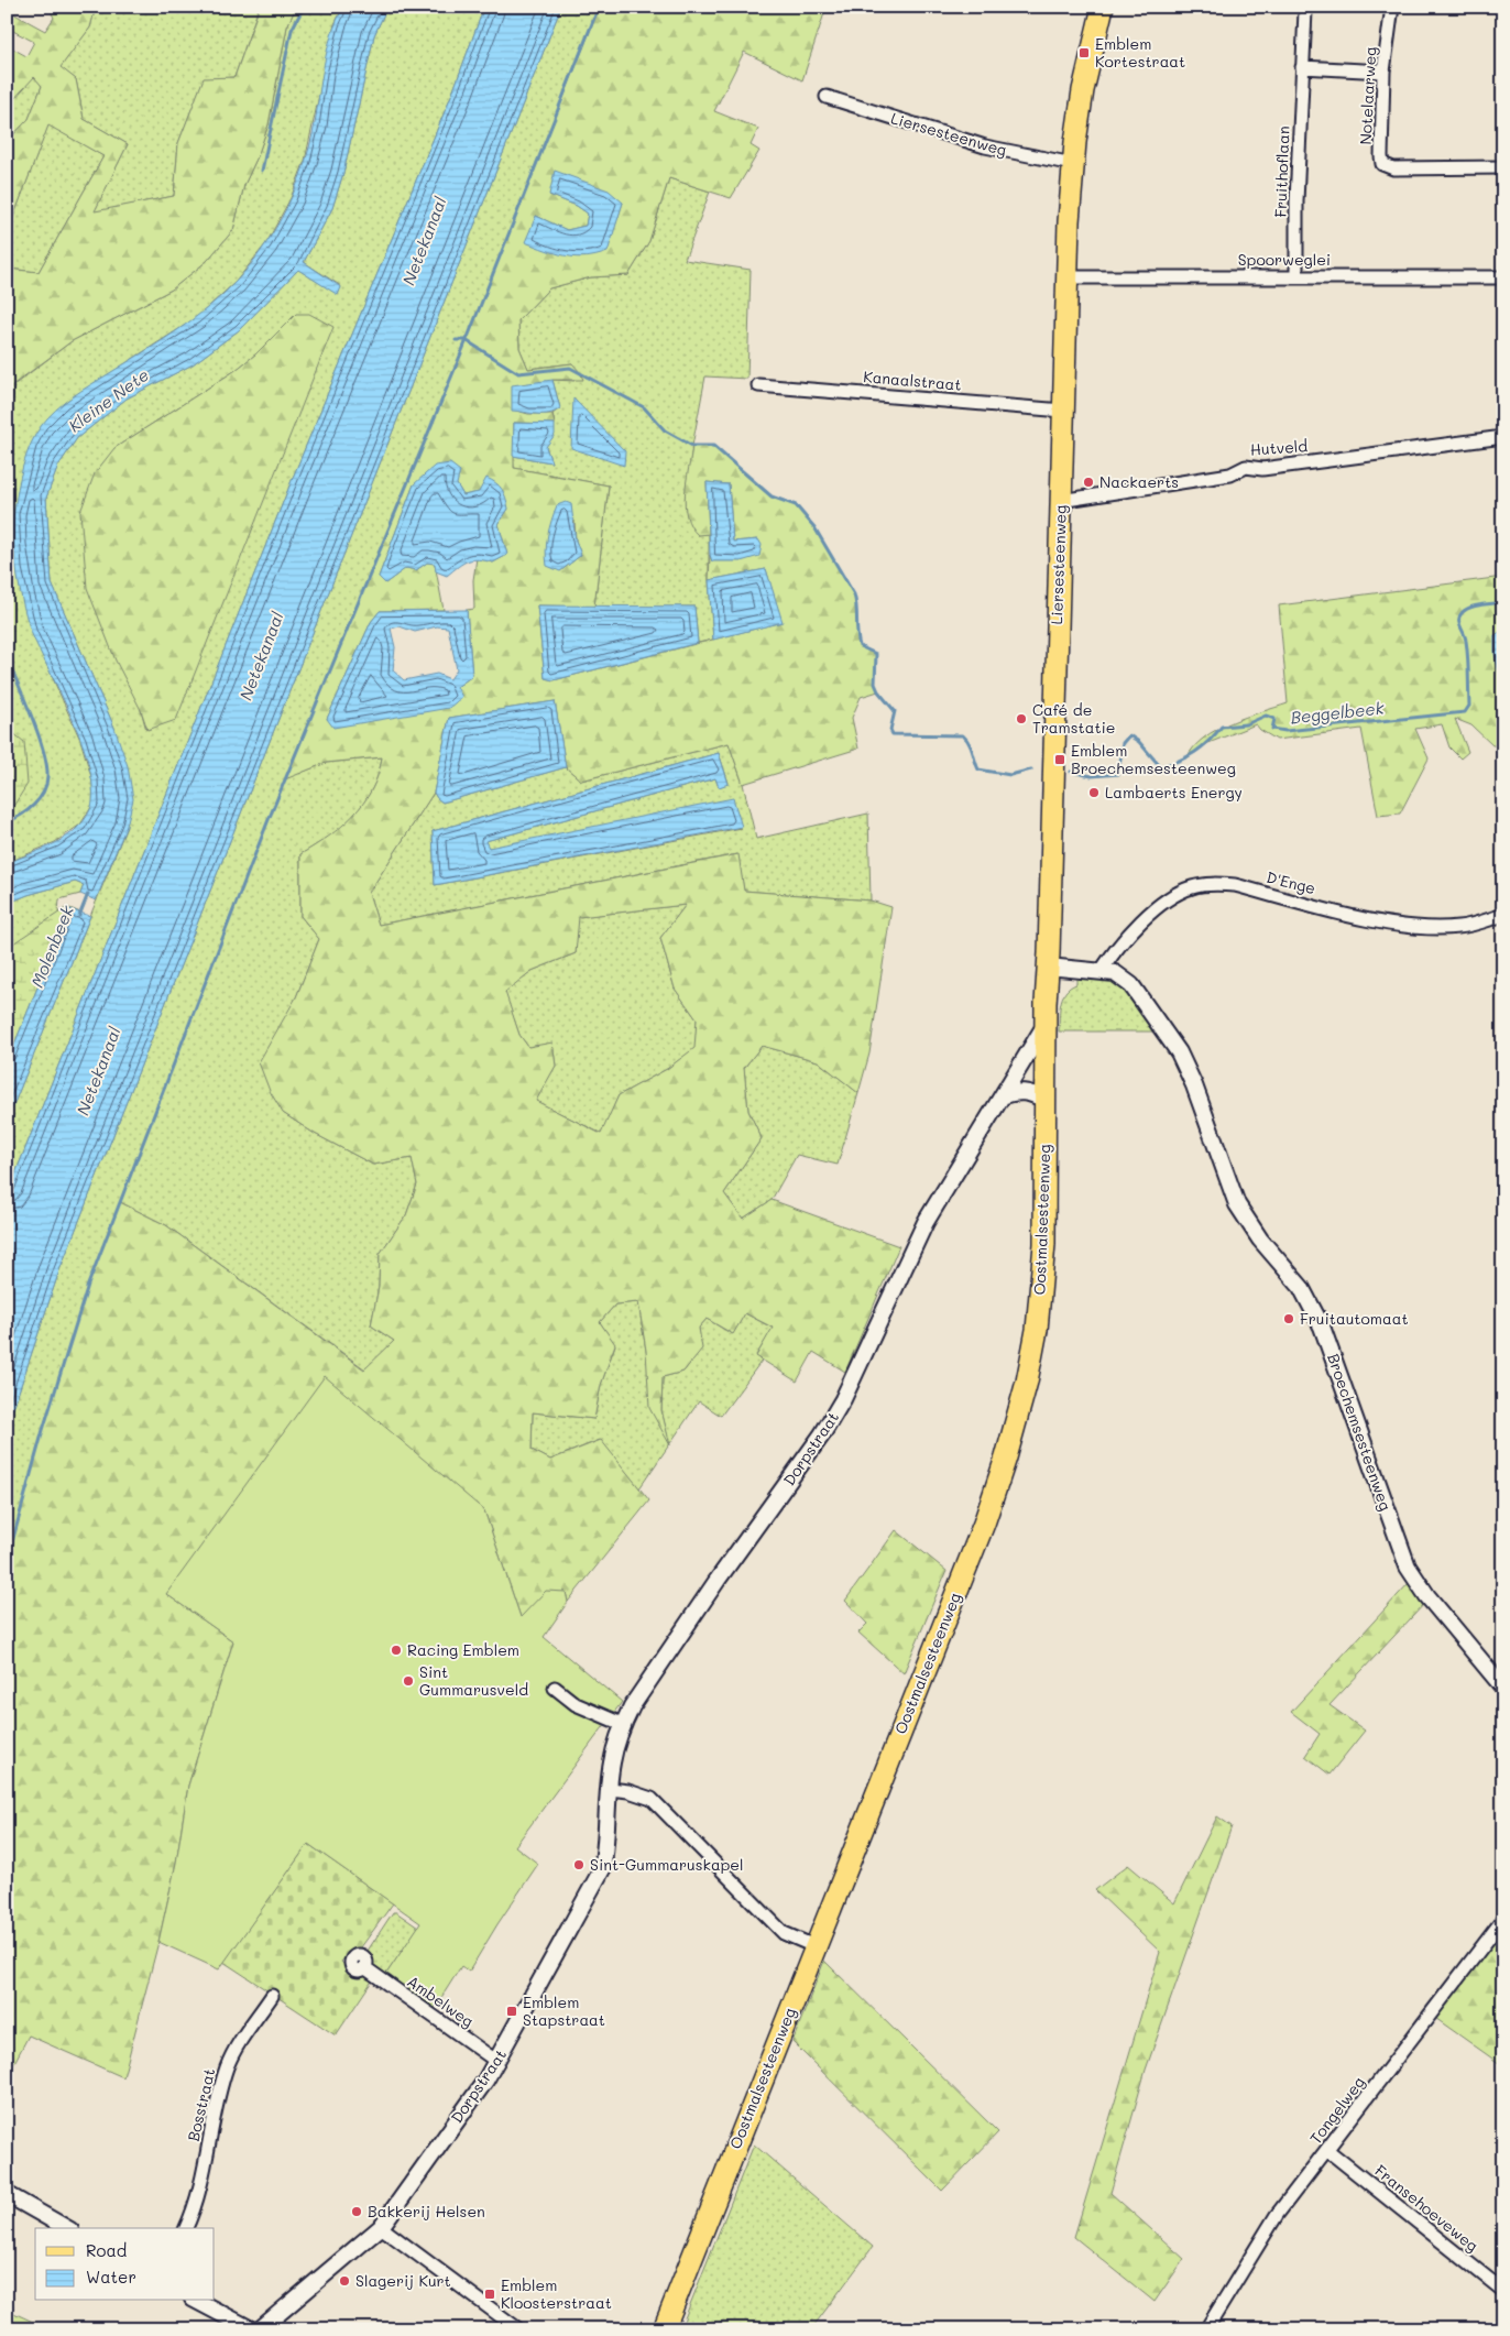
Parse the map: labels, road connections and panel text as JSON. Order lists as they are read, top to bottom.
{
  "streets": {
    "main road": ["Liersesteenweg", "Oostmalsesteenweg"],
    "street": [
      "Notelaarweg",
      "Fruithoflaan",
      "Spoorweglei",
      "Kanaalstraat",
      "Hutveld",
      "D'Enge",
      "Broechemsesteenweg",
      "Dorpstraat",
      "Ambelweg",
      "Bosstraat",
      "Tongelweg",
      "Fransehoeveweg"
    ]
  },
  "crossings": [
    ["Liersesteenweg", "Spoorweglei"],
    ["Liersesteenweg", "Kanaalstraat"],
    ["Liersesteenweg", "Hutveld"],
    ["Liersesteenweg", "Oostmalsesteenweg"],
    ["Liersesteenweg", "Broechemsesteenweg"],
    ["Fruithoflaan", "Spoorweglei"],
    ["D'Enge", "Broechemsesteenweg"],
    ["Oostmalsesteenweg", "Broechemsesteenweg"],
    ["Oostmalsesteenweg", "Dorpstraat"],
    ["Dorpstraat", "Ambelweg"],
    ["Tongelweg", "Fransehoeveweg"]
  ],
  "water": [
    "Netekanaal",
    "Kleine Nete",
    "Beggelbeek",
    "Molenbeek"
  ],
  "places": {
    "transit": [
      "Emblem Kortestraat",
      "Emblem Broechemsesteenweg",
      "Emblem Stapstraat",
      "Emblem Kloosterstraat"
    ],
    "other": [
      "Nackaerts",
      "Café de Tramstatie",
      "Lambaerts Energy",
      "Fruitautomaat",
      "Racing Emblem",
      "Sint Gummarusveld",
      "Sint-Gummaruskapel",
      "Bakkerij Helsen",
      "Slagerij Kurt"
    ]
  },
  "legend": ["Road", "Water"]
}
